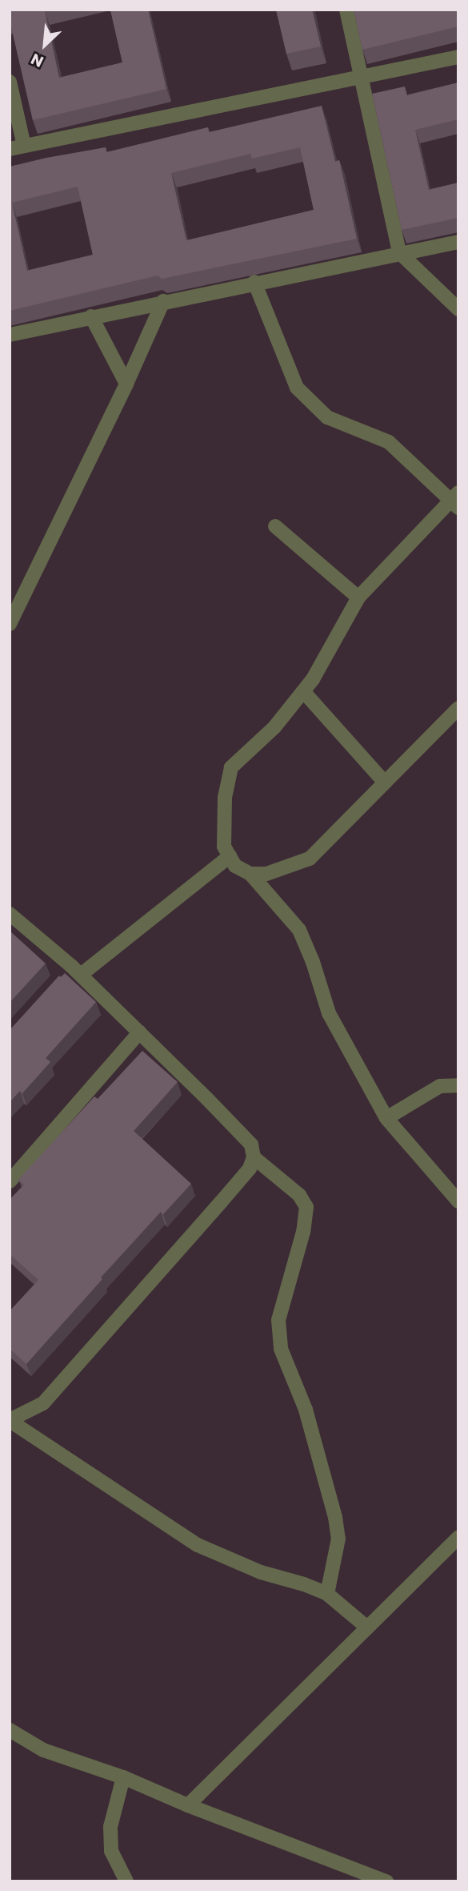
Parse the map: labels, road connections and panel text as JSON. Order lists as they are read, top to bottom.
{
  "north": "bottom left"
}
